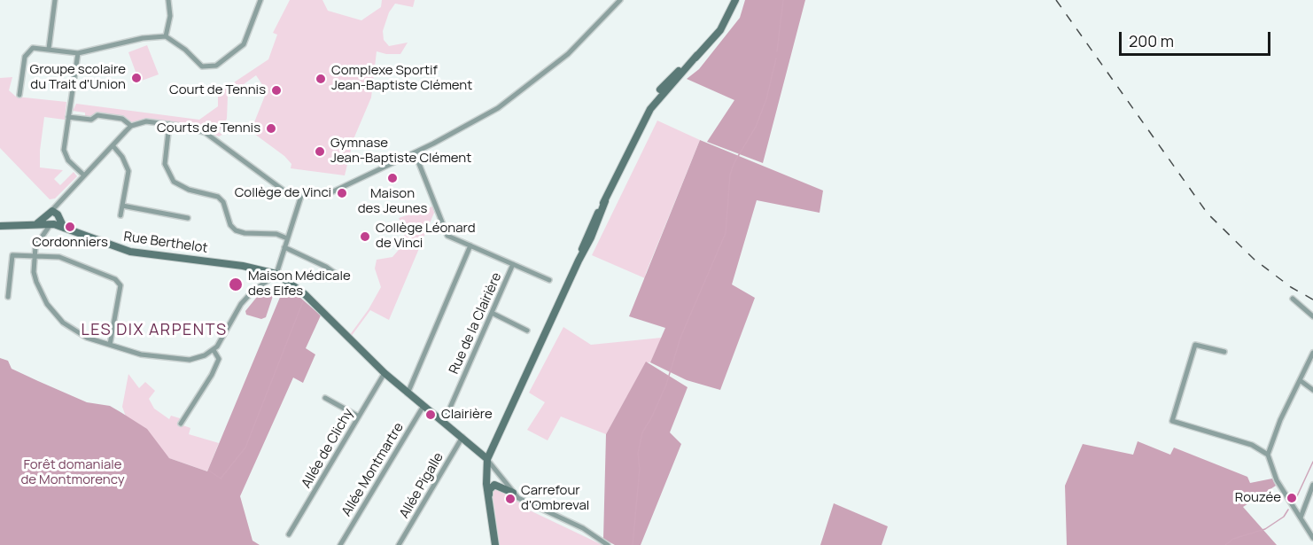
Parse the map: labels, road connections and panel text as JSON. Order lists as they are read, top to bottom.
{
  "streets": {
    "main road": ["Rue Berthelot"],
    "street": [
      "Rue de la Clairière",
      "Allée de Clichy",
      "Allée Montmartre",
      "Allée Pigalle"
    ]
  },
  "districts": ["LES DIX ARPENTS"],
  "parks": ["Forêt domaniale de Montmorency"],
  "places": [
    "Groupe scolaire du Trait d'Union",
    "Complexe Sportif Jean-Baptiste Clément",
    "Court de Tennis",
    "Courts de Tennis",
    "Gymnase Jean-Baptiste Clément",
    "Maison des Jeunes",
    "Collège de Vinci",
    "Cordonniers",
    "Collège Léonard de Vinci",
    "Maison Médicale des Elfes",
    "Clairière",
    "Rouzée",
    "Carrefour d'Ombreval"
  ],
  "scale_bar": "200 m"
}
